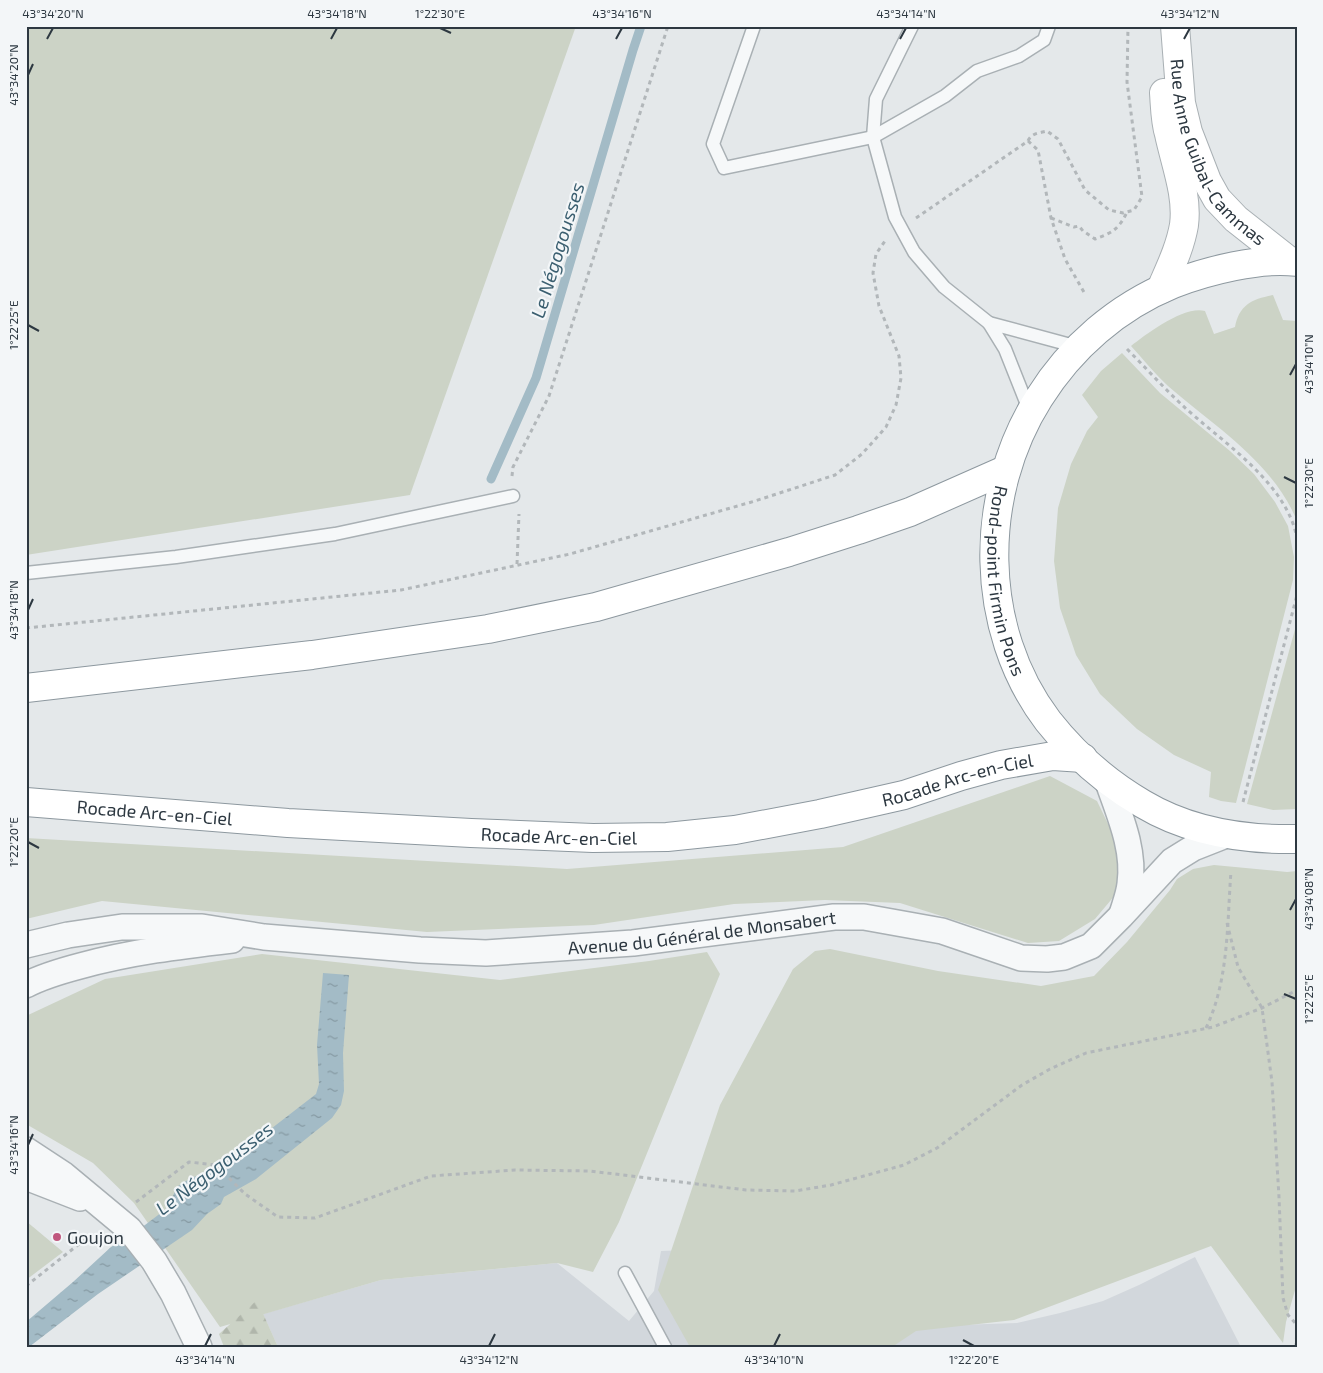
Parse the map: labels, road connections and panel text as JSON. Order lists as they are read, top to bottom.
{
  "streets": {
    "main road": ["Rue Anne Guibal-Cammas", "Rond-point Firmin Pons", "Rocade Arc-en-Ciel"],
    "street": ["Avenue du Général de Monsabert"]
  },
  "crossings": [
    ["Rue Anne Guibal-Cammas", "Rond-point Firmin Pons"],
    ["Rond-point Firmin Pons", "Rocade Arc-en-Ciel"],
    ["Rond-point Firmin Pons", "Avenue du Général de Monsabert"]
  ],
  "water": ["Le Négogousses"],
  "places": ["Goujon"],
  "coordinates": [
    "43°34'20\"N",
    "43°34'18\"N",
    "1°22'30\"E",
    "43°34'16\"N",
    "43°34'14\"N",
    "43°34'12\"N",
    "1°22'25\"E",
    "43°34'10\"N",
    "1°22'20\"E",
    "43°34'08\"N"
  ]
}
